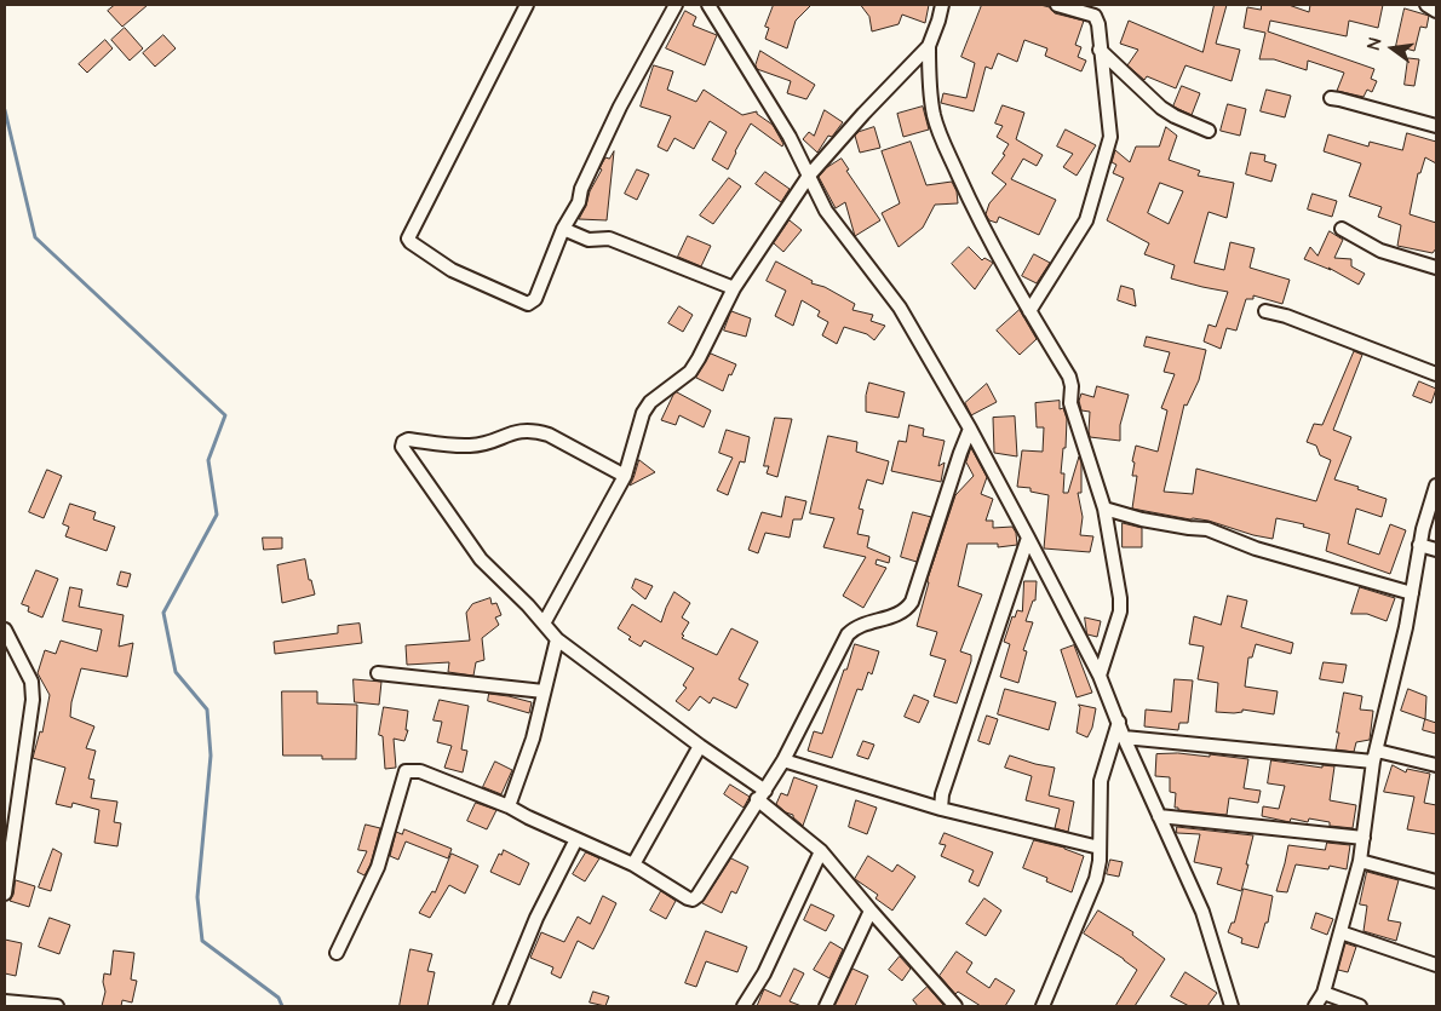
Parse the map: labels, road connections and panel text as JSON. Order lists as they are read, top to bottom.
{
  "north": "left"
}
